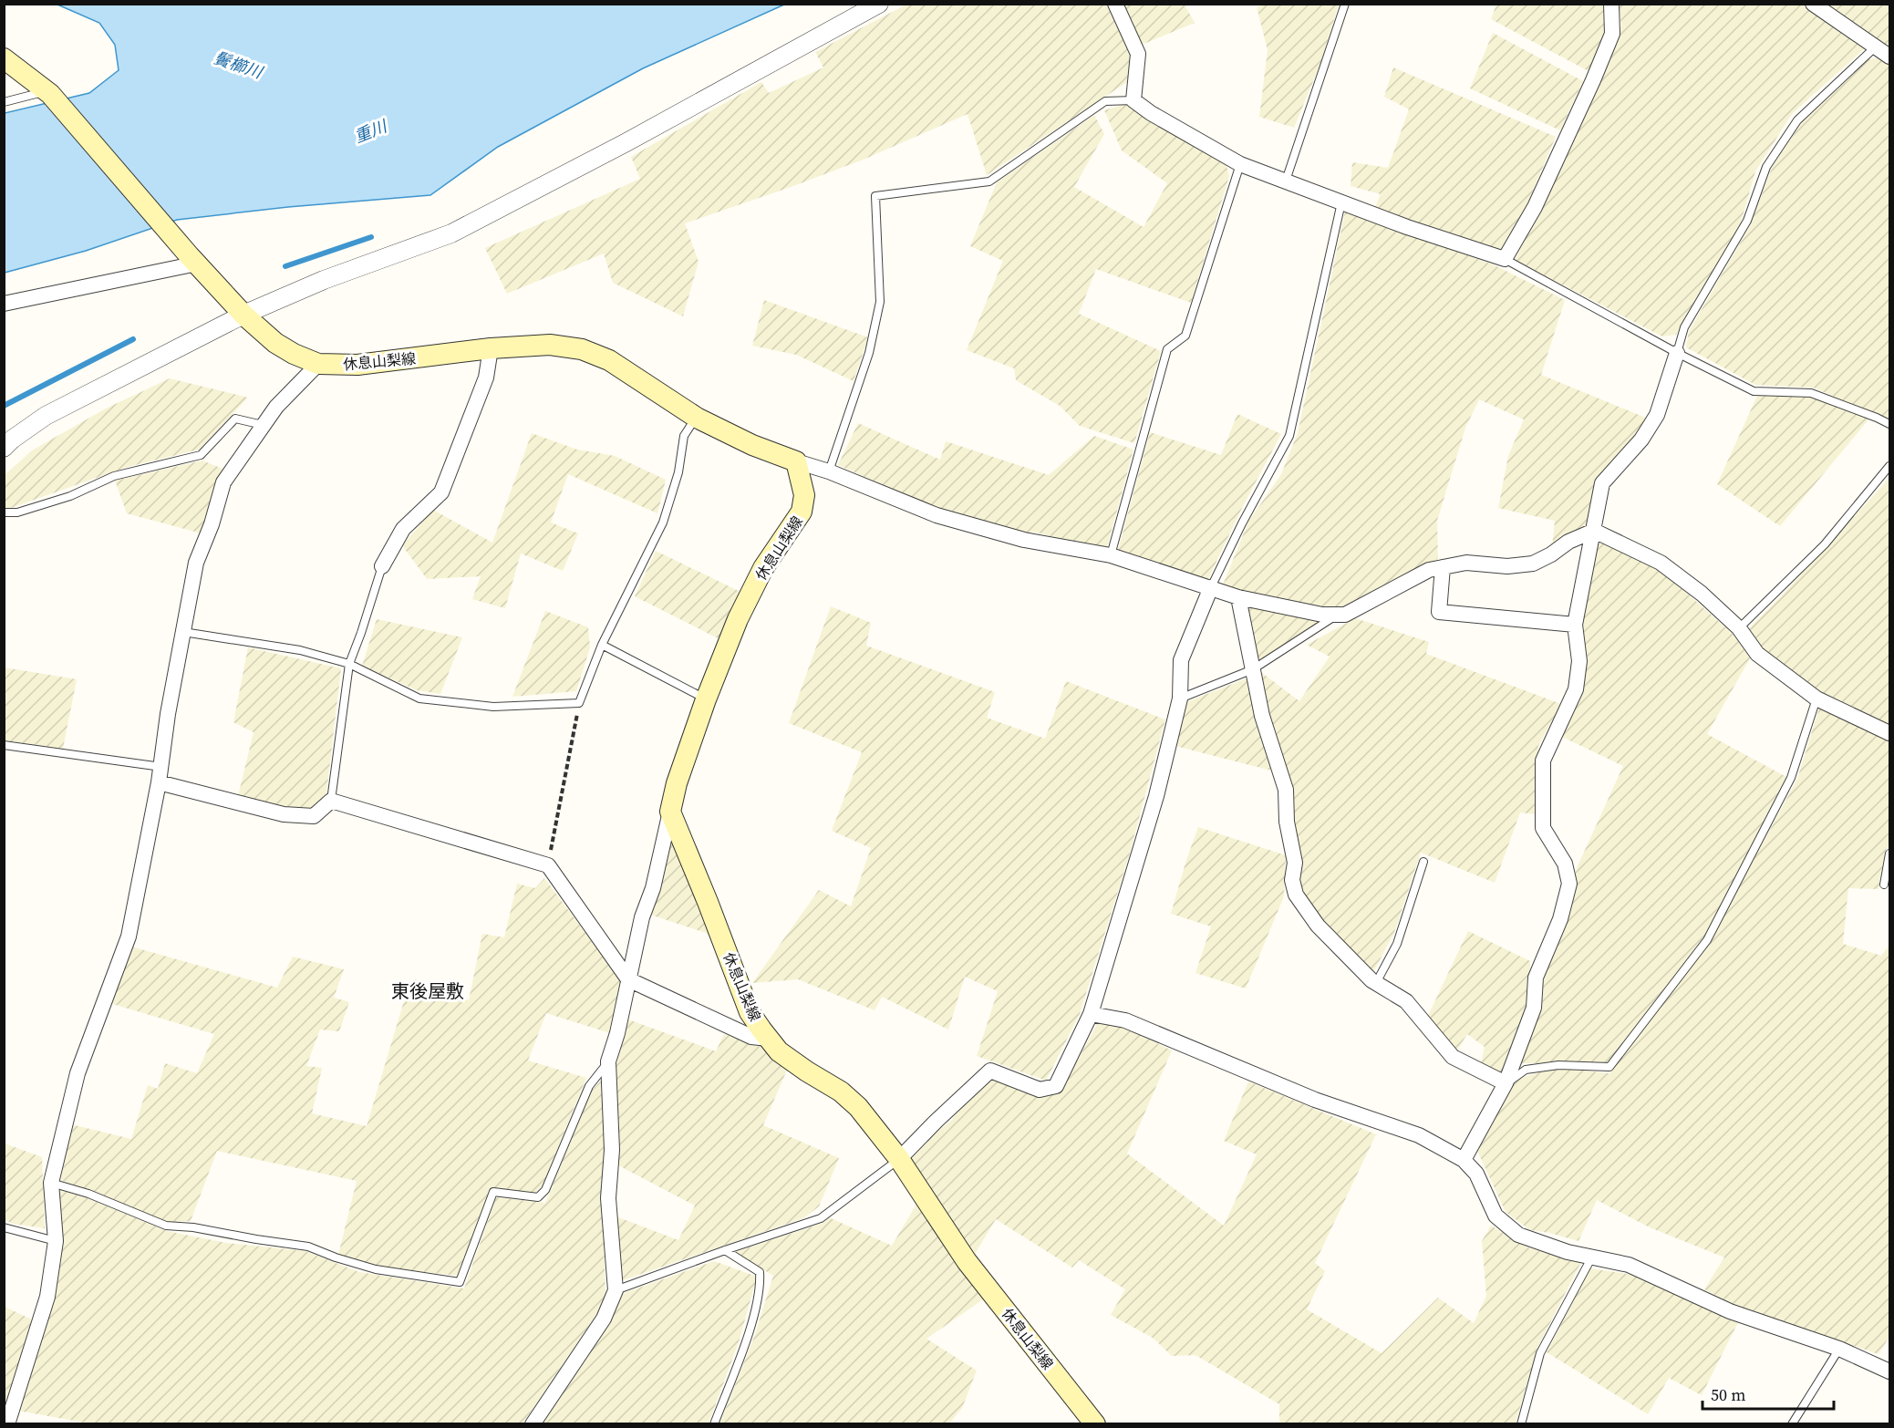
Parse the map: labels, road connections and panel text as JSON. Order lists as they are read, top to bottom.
{
  "streets": {
    "main road": ["休息山梨線"]
  },
  "districts": ["東後屋敷"],
  "water": ["鬢櫛川", "重川"],
  "scale_bar": "50 m"
}
